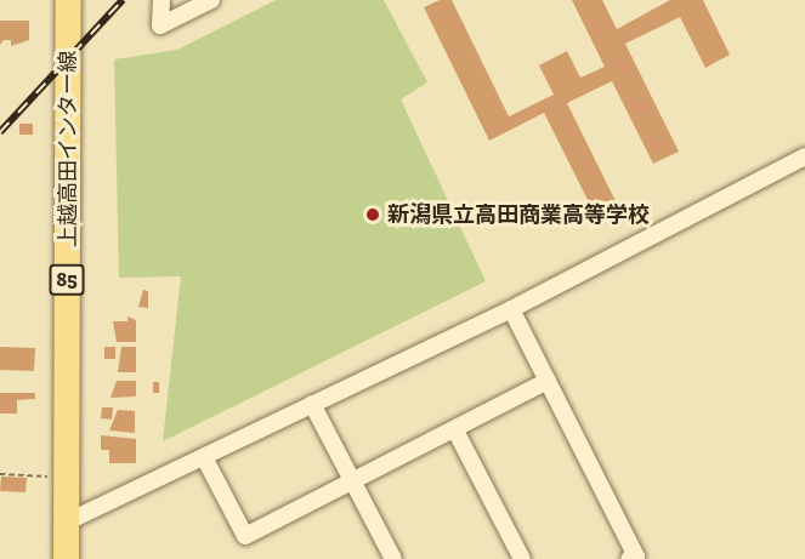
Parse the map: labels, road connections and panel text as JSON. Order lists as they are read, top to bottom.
{
  "streets": {
    "main road": ["上越高田インター線", "85"]
  },
  "places": ["新潟県立高田商業高等学校"]
}
